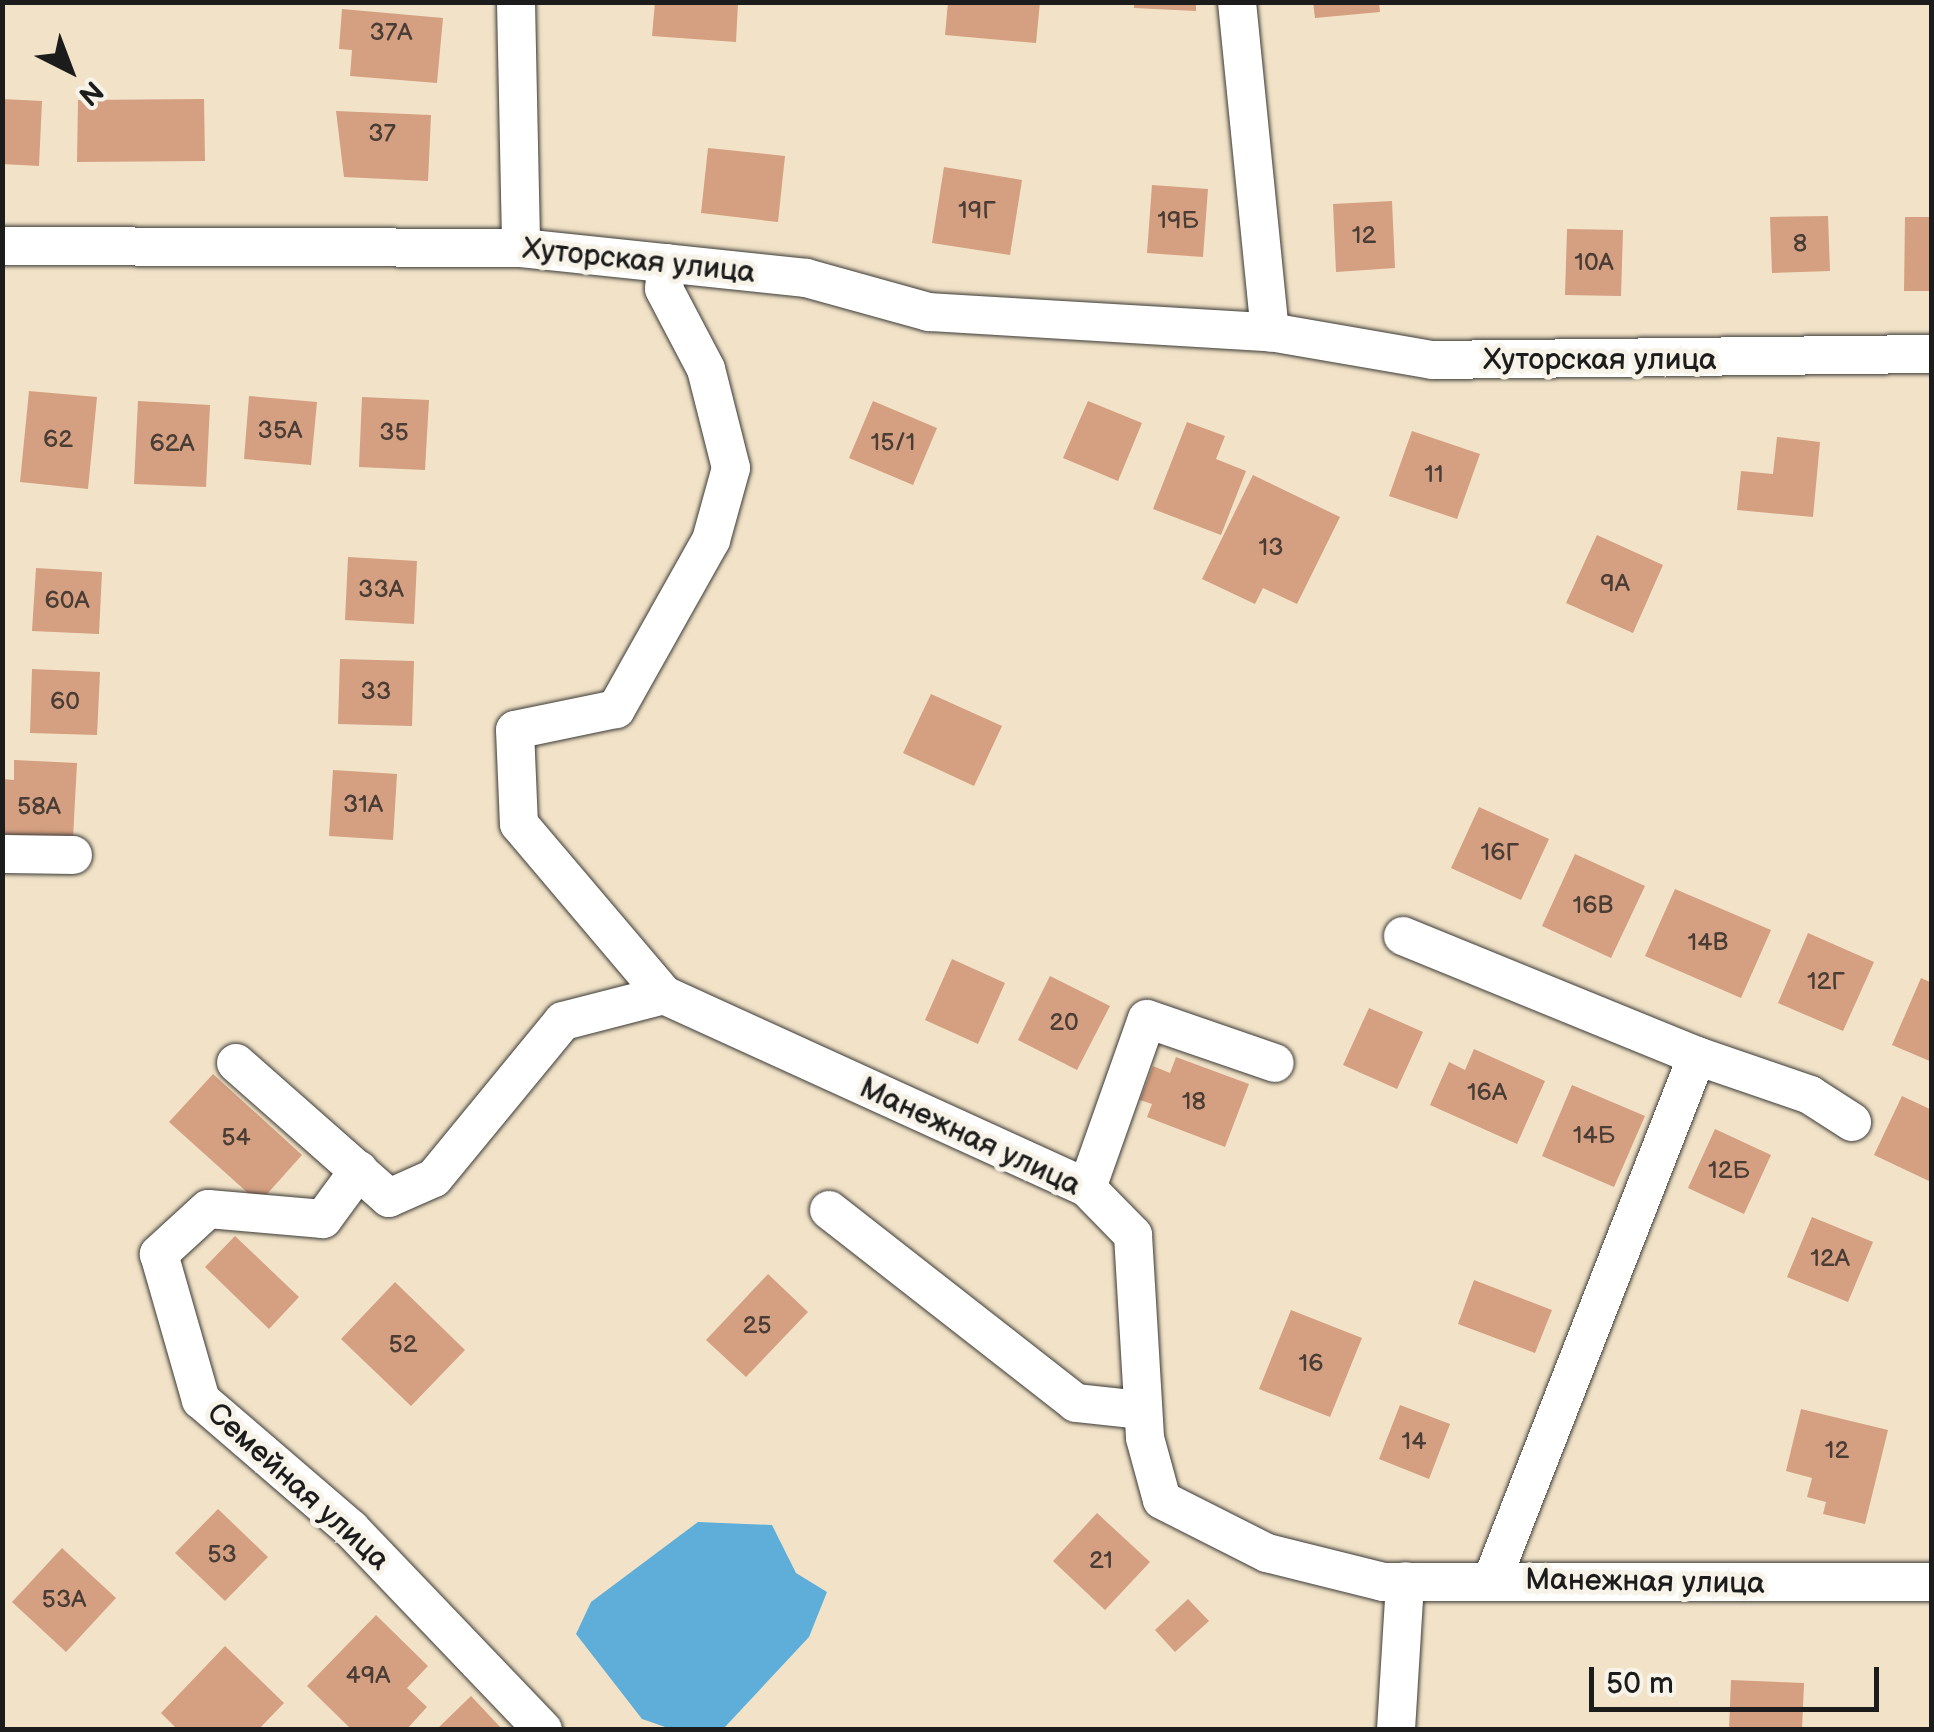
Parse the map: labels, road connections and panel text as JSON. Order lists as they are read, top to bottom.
{
  "streets": {
    "street": ["Хуторская улица", "Манежная улица", "Семейная улица"]
  },
  "crossings": [
    ["Хуторская улица", "Манежная улица"]
  ],
  "house_numbers": [
    "37А",
    "37",
    "19Г",
    "19Б",
    "12",
    "8",
    "10А",
    "35А",
    "35",
    "62",
    "15/1",
    "62А",
    "11",
    "13",
    "9А",
    "33А",
    "60А",
    "33",
    "60",
    "31А",
    "58А",
    "16Г",
    "16В",
    "14В",
    "12Г",
    "20",
    "16А",
    "18",
    "14Б",
    "54",
    "12Б",
    "12А",
    "25",
    "52",
    "16",
    "14",
    "12",
    "53",
    "21",
    "53А",
    "49А"
  ],
  "scale_bar": "50 m",
  "north": "bottom right"
}
